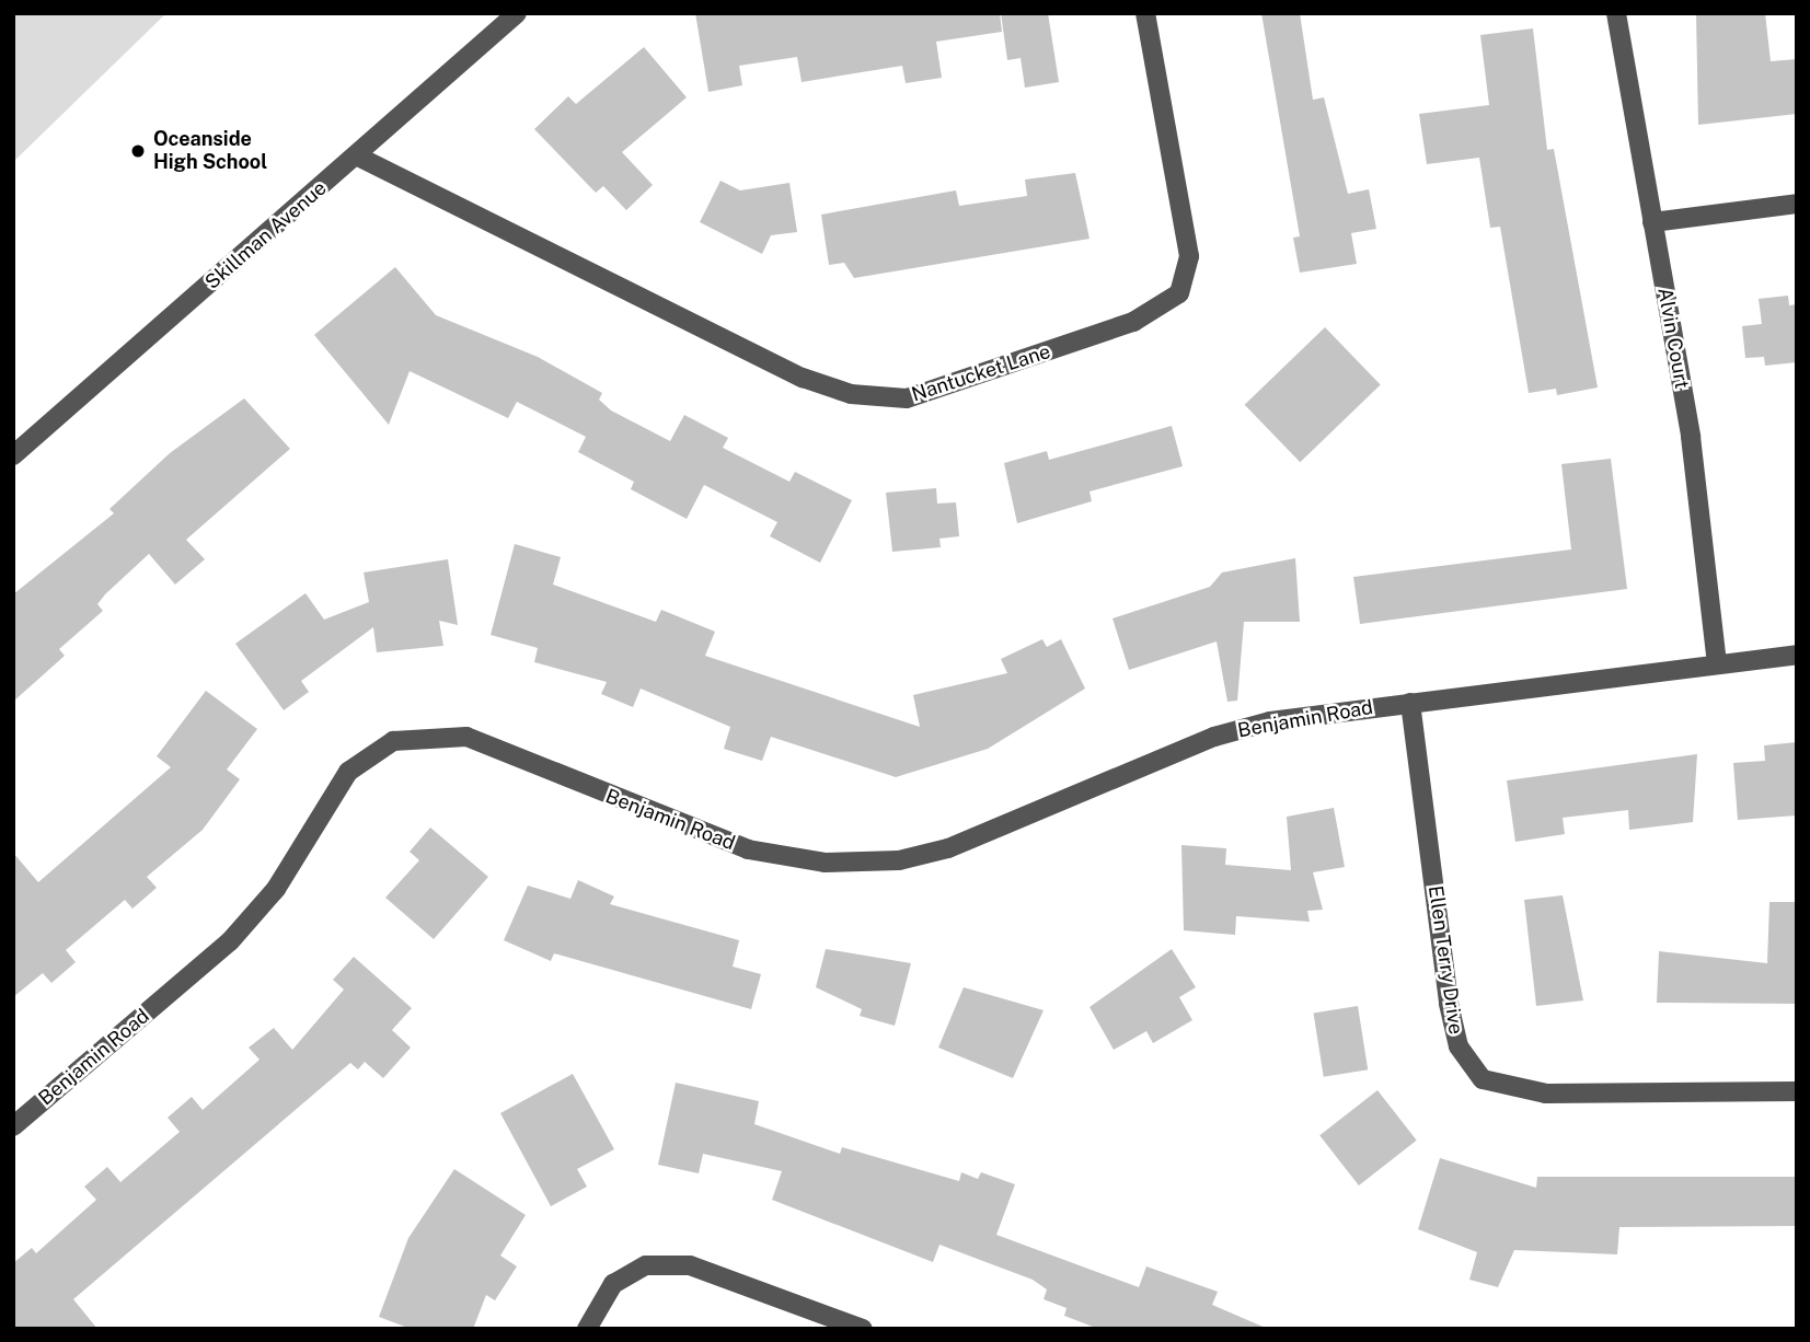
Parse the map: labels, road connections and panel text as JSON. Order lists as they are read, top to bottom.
{
  "streets": {
    "street": [
      "Skillman Avenue",
      "Alvin Court",
      "Nantucket Lane",
      "Benjamin Road",
      "Ellen Terry Drive"
    ]
  },
  "crossings": [
    ["Skillman Avenue", "Nantucket Lane"],
    ["Alvin Court", "Benjamin Road"],
    ["Benjamin Road", "Ellen Terry Drive"]
  ],
  "places": ["Oceanside High School"]
}
